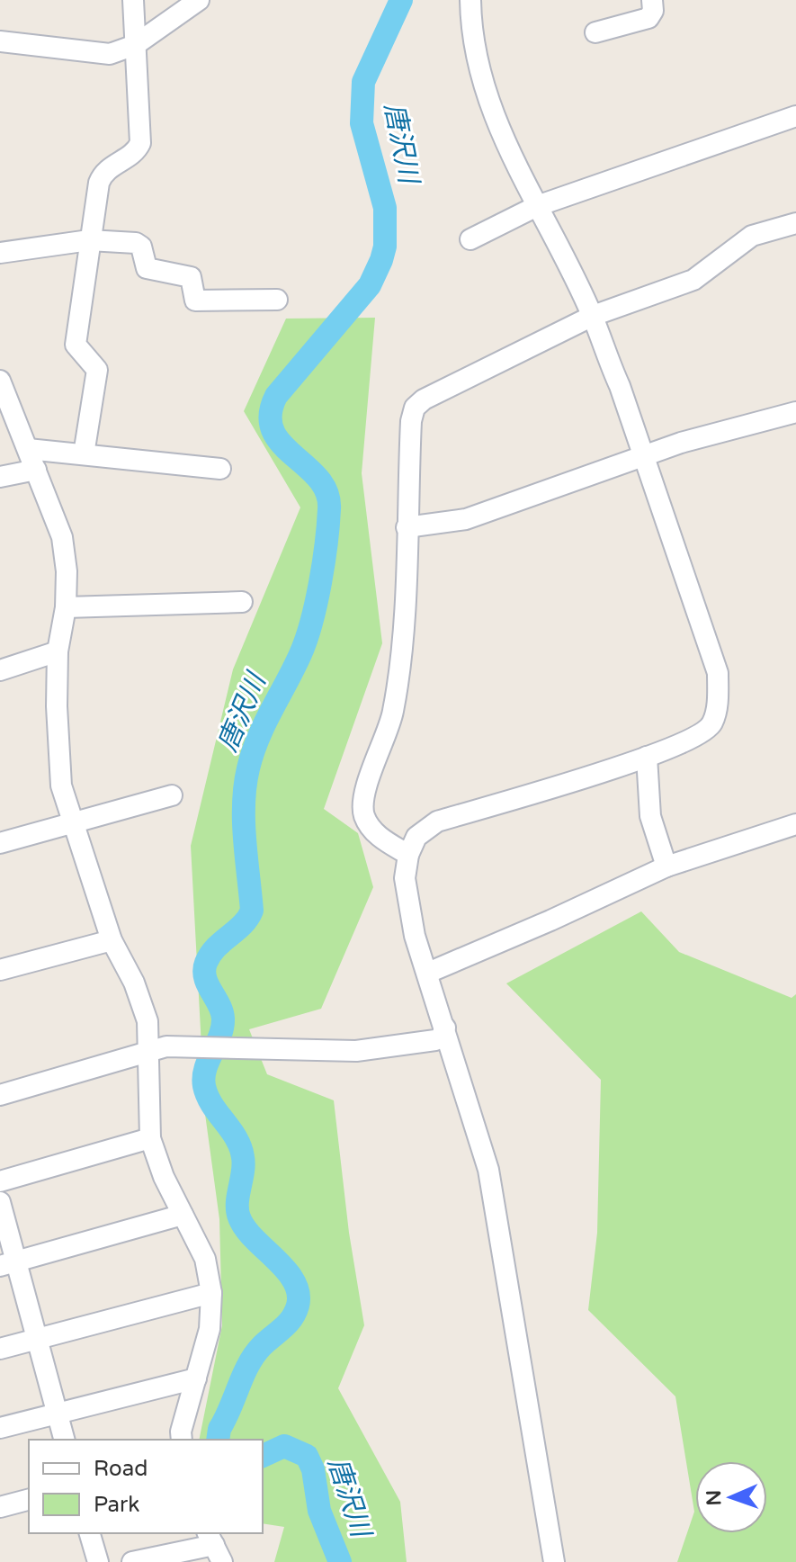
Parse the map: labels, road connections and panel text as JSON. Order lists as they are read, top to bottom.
{
  "water": ["唐沢川"],
  "legend": ["Road", "Park"],
  "north": "left"
}
